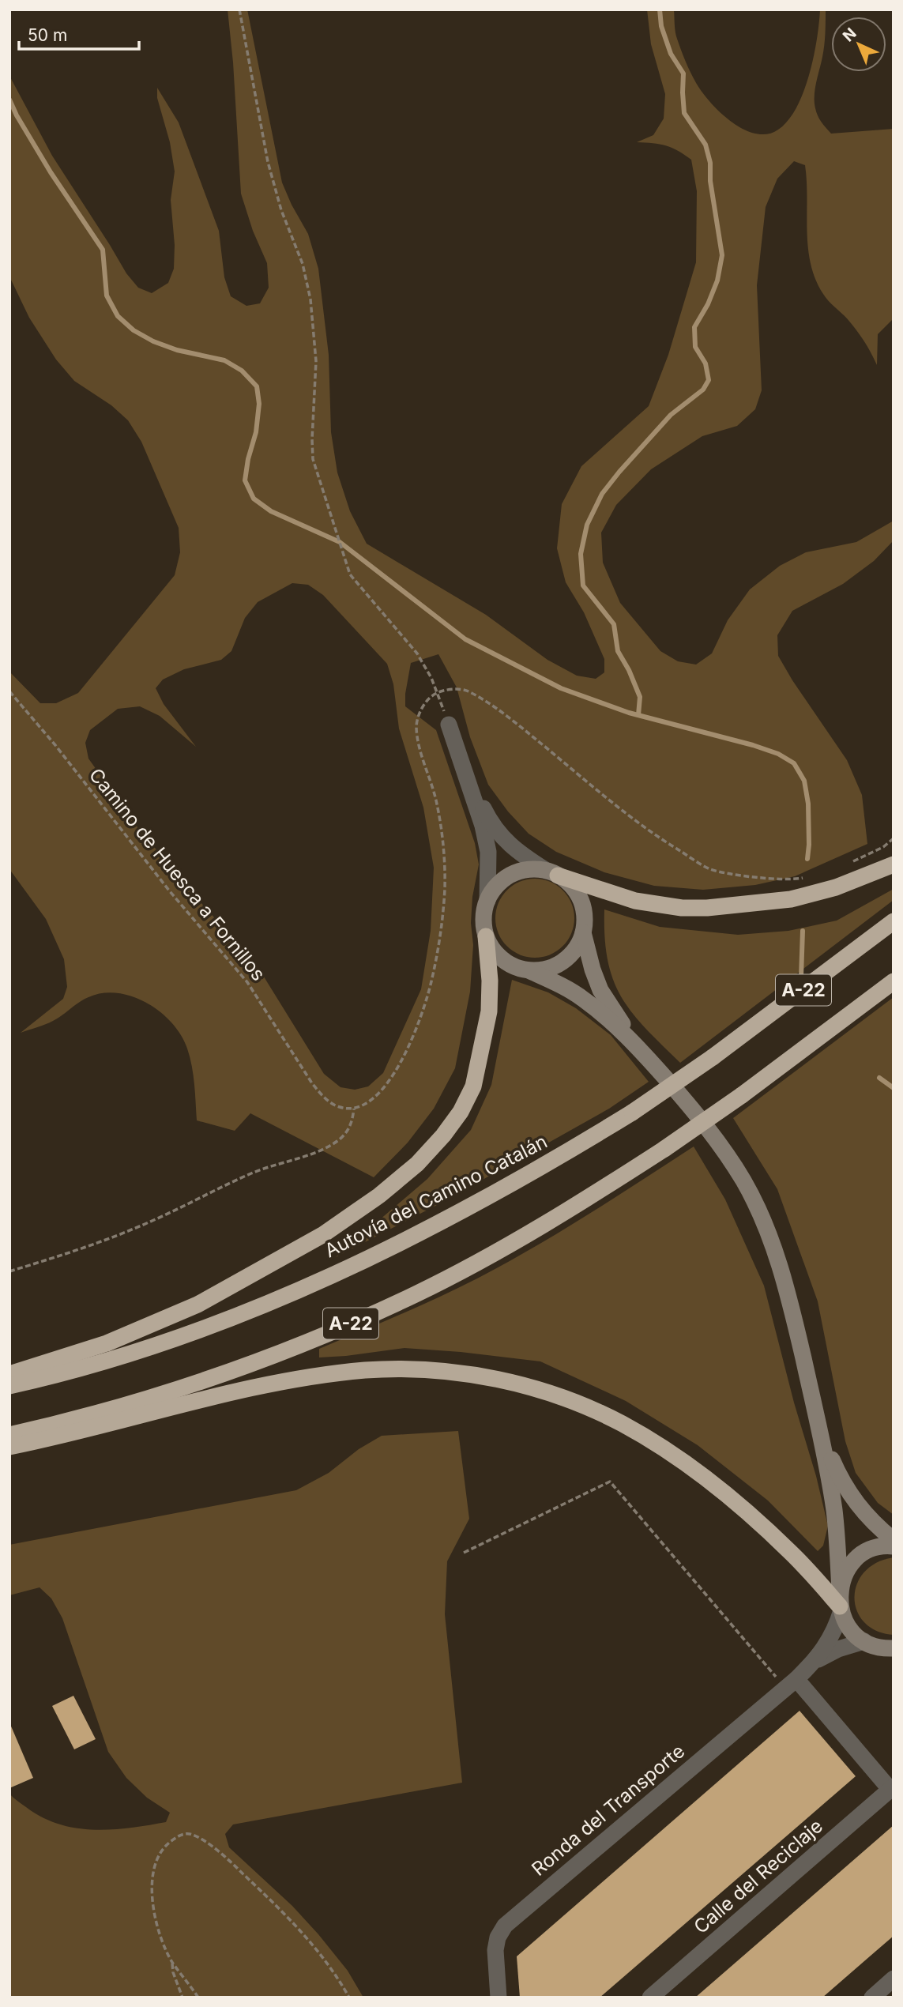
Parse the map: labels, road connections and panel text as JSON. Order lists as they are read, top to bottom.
{
  "streets": {
    "highway": ["A-22", "Autovía del Camino Catalán"],
    "street": ["Ronda del Transporte", "Calle del Reciclaje"],
    "path": ["Camino de Huesca a Fornillos"]
  },
  "scale_bar": "50 m",
  "north": "top left"
}
